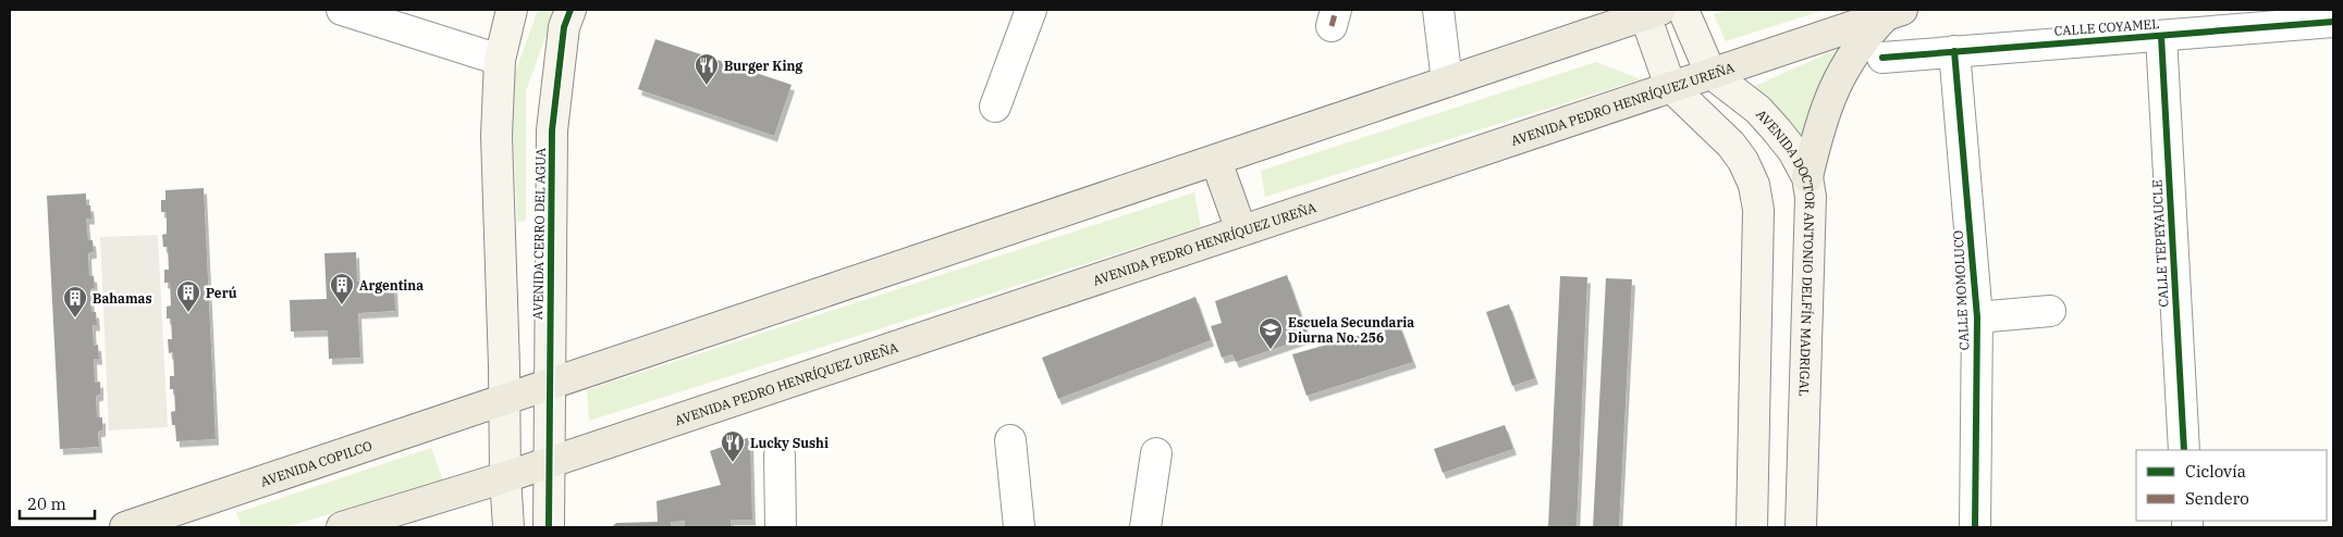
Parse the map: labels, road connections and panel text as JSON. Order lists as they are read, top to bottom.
{
  "streets": {
    "main road": [
      "AVENIDA PEDRO HENRÍQUEZ UREÑA",
      "AVENIDA CERRO DEL AGUA",
      "AVENIDA DOCTOR ANTONIO DELFÍN MADRIGAL",
      "AVENIDA COPILCO"
    ],
    "street": ["CALLE COYAMEL", "CALLE TEPEYAUCLE", "CALLE MOMOLUCO"]
  },
  "crossings": [
    ["CALLE COYAMEL", "CALLE TEPEYAUCLE"],
    ["CALLE COYAMEL", "CALLE MOMOLUCO"],
    ["AVENIDA PEDRO HENRÍQUEZ UREÑA", "AVENIDA CERRO DEL AGUA"],
    ["AVENIDA PEDRO HENRÍQUEZ UREÑA", "AVENIDA DOCTOR ANTONIO DELFÍN MADRIGAL"]
  ],
  "places": {
    "restaurant": ["Burger King", "Lucky Sushi"],
    "building": ["Argentina", "Perú", "Bahamas"],
    "school or university": ["Escuela Secundaria Diurna No. 256"]
  },
  "legend": ["Ciclovía", "Sendero"],
  "scale_bar": "20 m"
}
